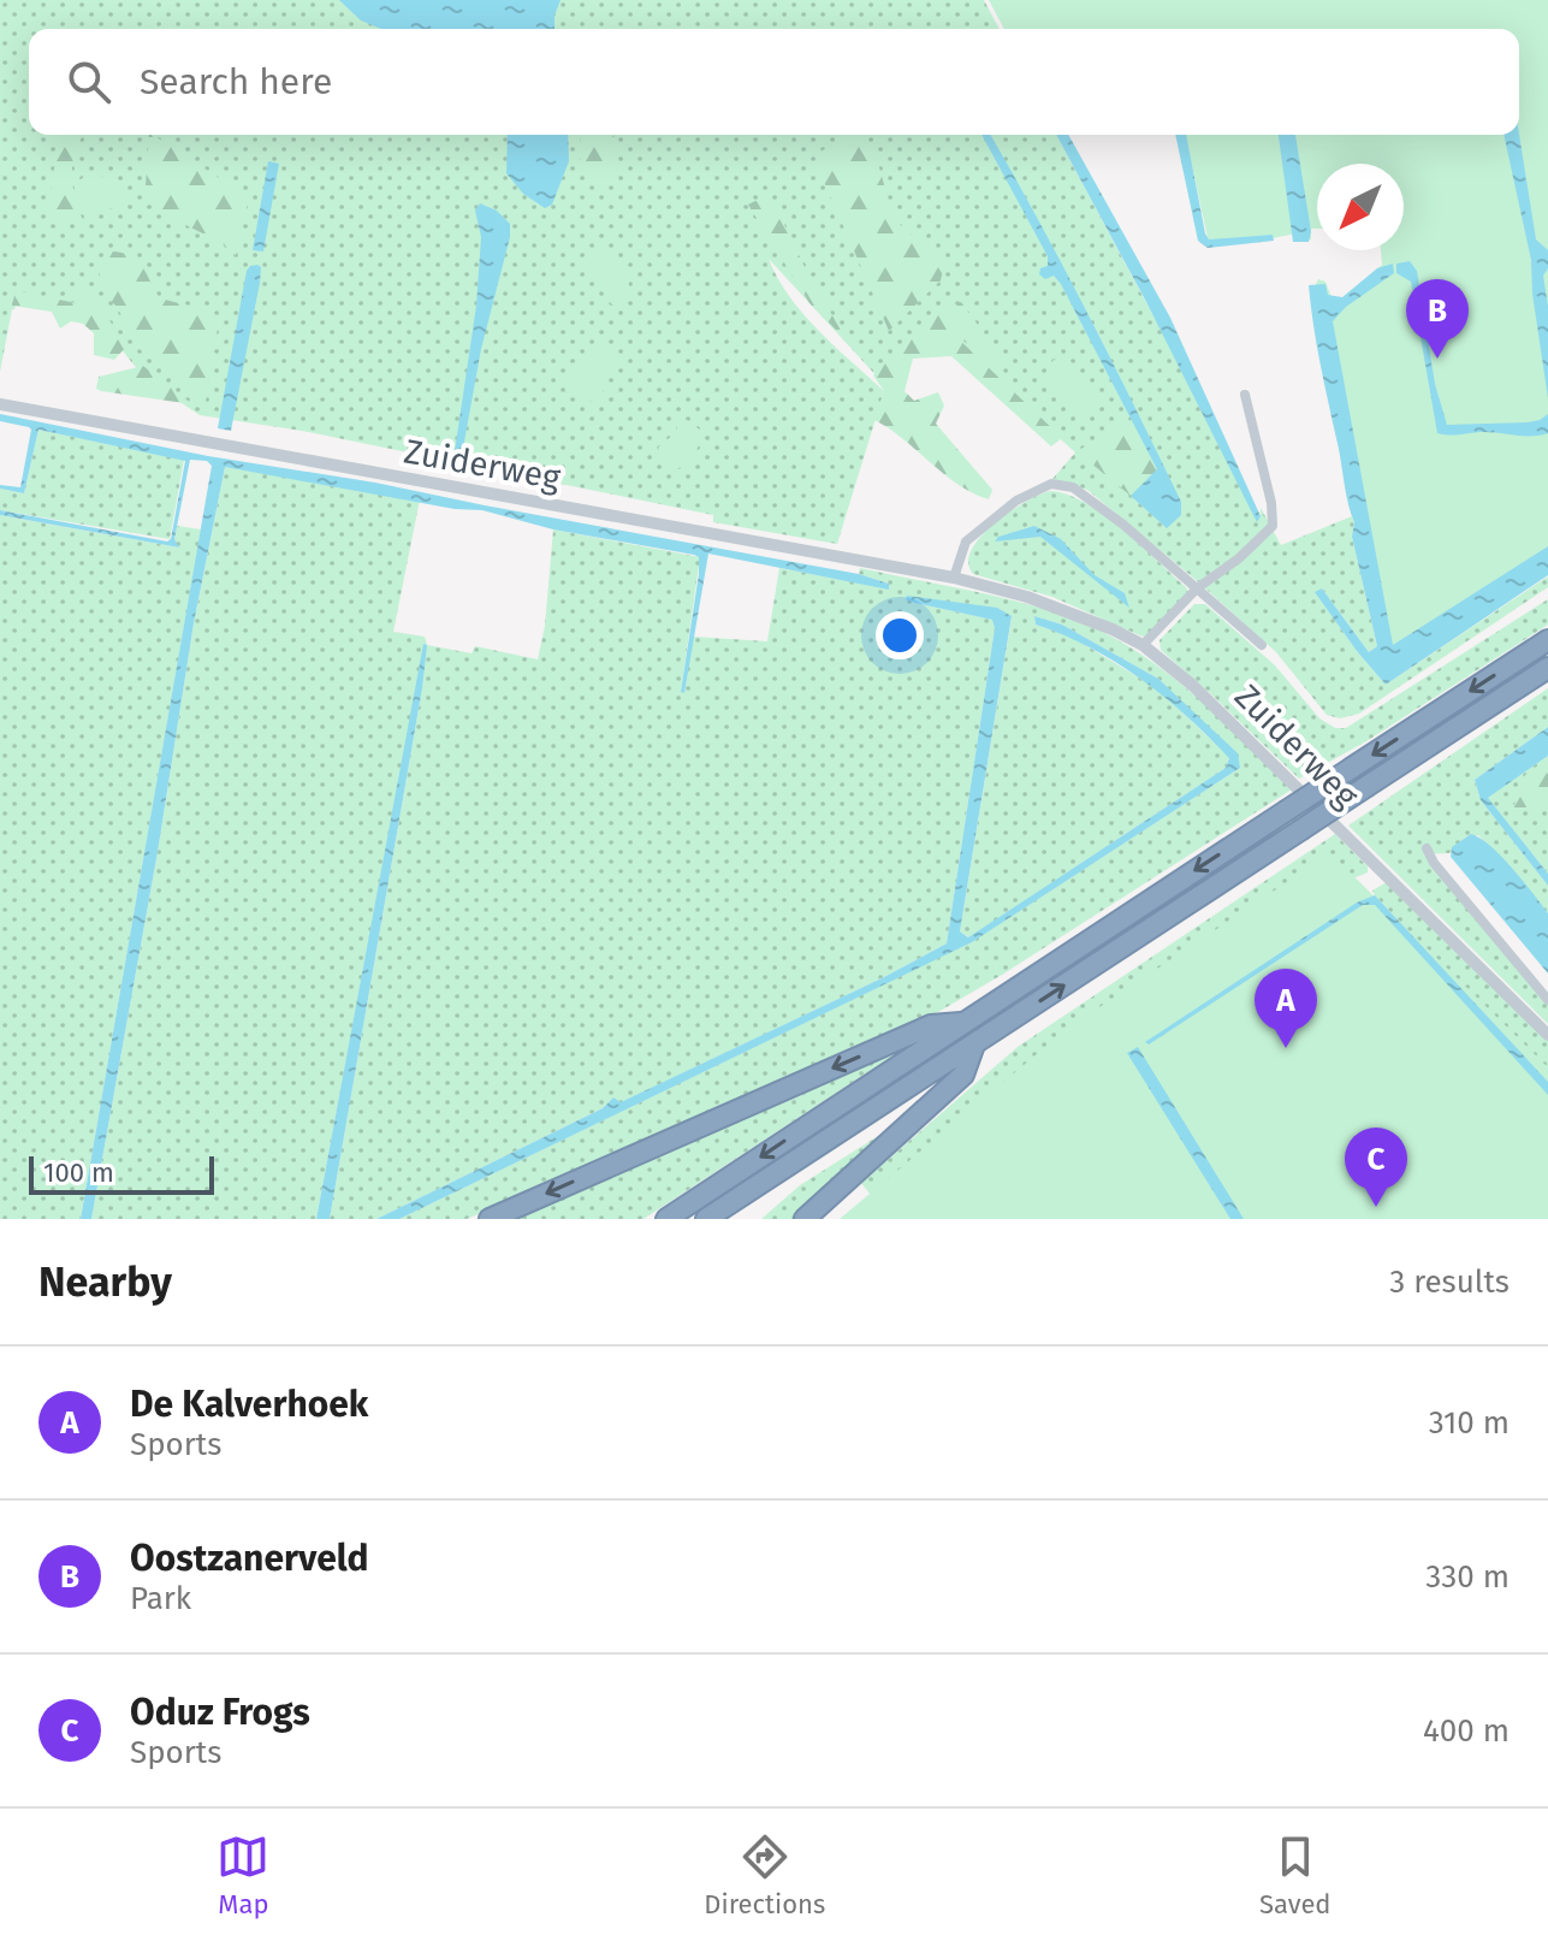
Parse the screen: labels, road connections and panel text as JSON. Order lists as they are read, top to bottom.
{
  "streets": {
    "street": ["Zuiderweg"]
  },
  "scale_bar": "100 m",
  "north": "bottom left",
  "page": {
    "search": "Search here",
    "pins": ["B", "A", "C"],
    "scale": "100 m",
    "heading": ["Nearby", "3 results"],
    "list": [
      {
        "mark": "A",
        "name": "De Kalverhoek",
        "note": "Sports",
        "value": "310 m"
      },
      {
        "mark": "B",
        "name": "Oostzanerveld",
        "note": "Park",
        "value": "330 m"
      },
      {
        "mark": "C",
        "name": "Oduz Frogs",
        "note": "Sports",
        "value": "400 m"
      }
    ],
    "nav": ["Map", "Directions", "Saved"]
  }
}
